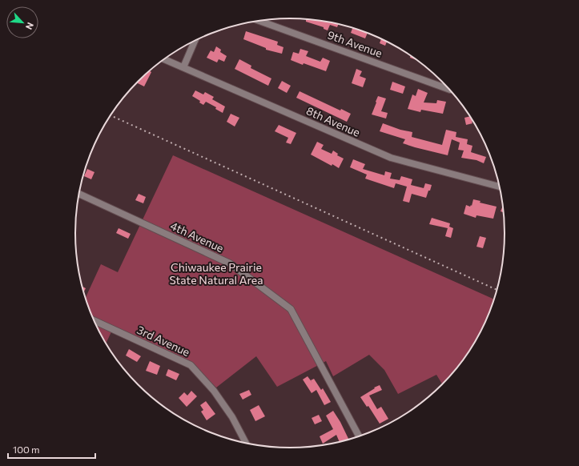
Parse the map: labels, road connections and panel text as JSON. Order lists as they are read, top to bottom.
{
  "streets": {
    "street": [
      "9th Avenue",
      "8th Avenue",
      "4th Avenue",
      "3rd Avenue"
    ]
  },
  "parks": ["Chiwaukee Prairie State Natural Area"],
  "scale_bar": "100 m",
  "north": "bottom right"
}
